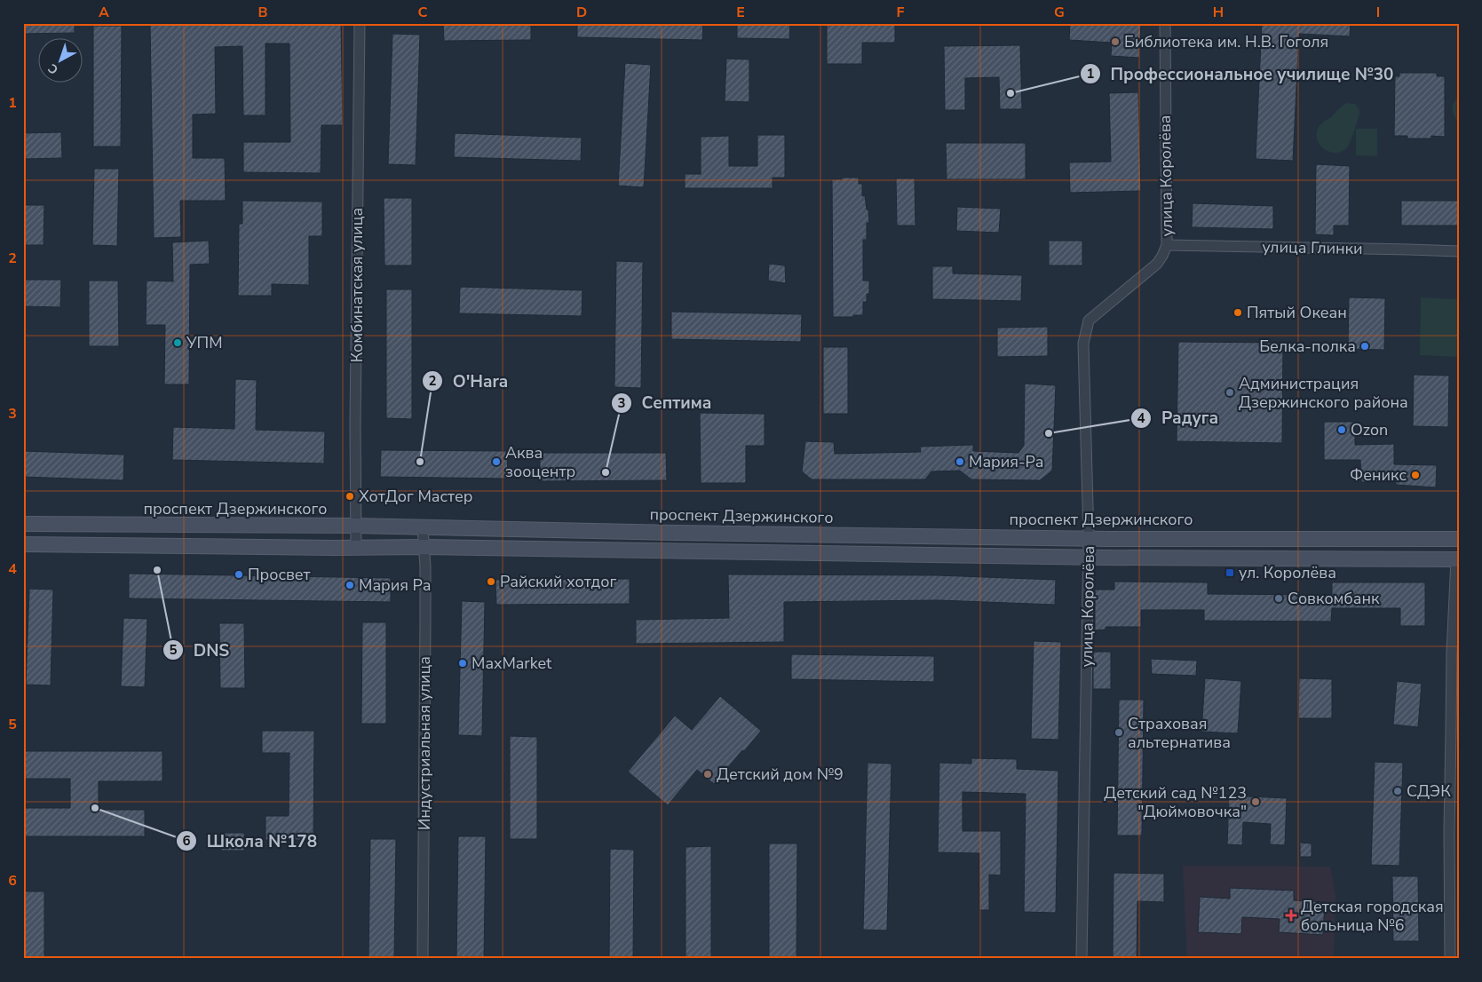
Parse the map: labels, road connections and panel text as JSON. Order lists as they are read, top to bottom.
{
  "streets": {
    "main road": ["проспект Дзержинского"],
    "street": [
      "улица Королёва",
      "улица Глинки",
      "Комбинатская улица",
      "Индустриальная улица"
    ]
  },
  "crossings": [
    ["улица Королёва", "улица Глинки"],
    ["улица Королёва", "проспект Дзержинского"],
    ["Комбинатская улица", "проспект Дзержинского"],
    ["проспект Дзержинского", "Индустриальная улица"]
  ],
  "places": {
    "other": [
      "Библиотека им. Н.В. Гоголя",
      "Профессиональное училище №30",
      "Пятый Океан",
      "УПМ",
      "Белка-полка",
      "Администрация Дзержинского района",
      "Ozon",
      "Радуга",
      "O'Hara",
      "Аква зооцентр",
      "Мария-Ра",
      "Септима",
      "Феникс",
      "ХотДог Мастер",
      "DNS",
      "Просвет",
      "Райский хотдог",
      "Мария Ра",
      "Совкомбанк",
      "MaxMarket",
      "Страховая альтернатива",
      "Детский дом №9",
      "СДЭК",
      "Детский сад №123 \"Дюймовочка\"",
      "Школа №178"
    ],
    "transit": ["ул. Королёва"],
    "health": ["Детская городская больница №6"]
  },
  "north": "bottom left",
  "grid": {
    "columns": [
      "A",
      "B",
      "C",
      "D",
      "E",
      "F",
      "G",
      "H",
      "I"
    ],
    "rows": [
      "1",
      "2",
      "3",
      "4",
      "5",
      "6"
    ]
  }
}
